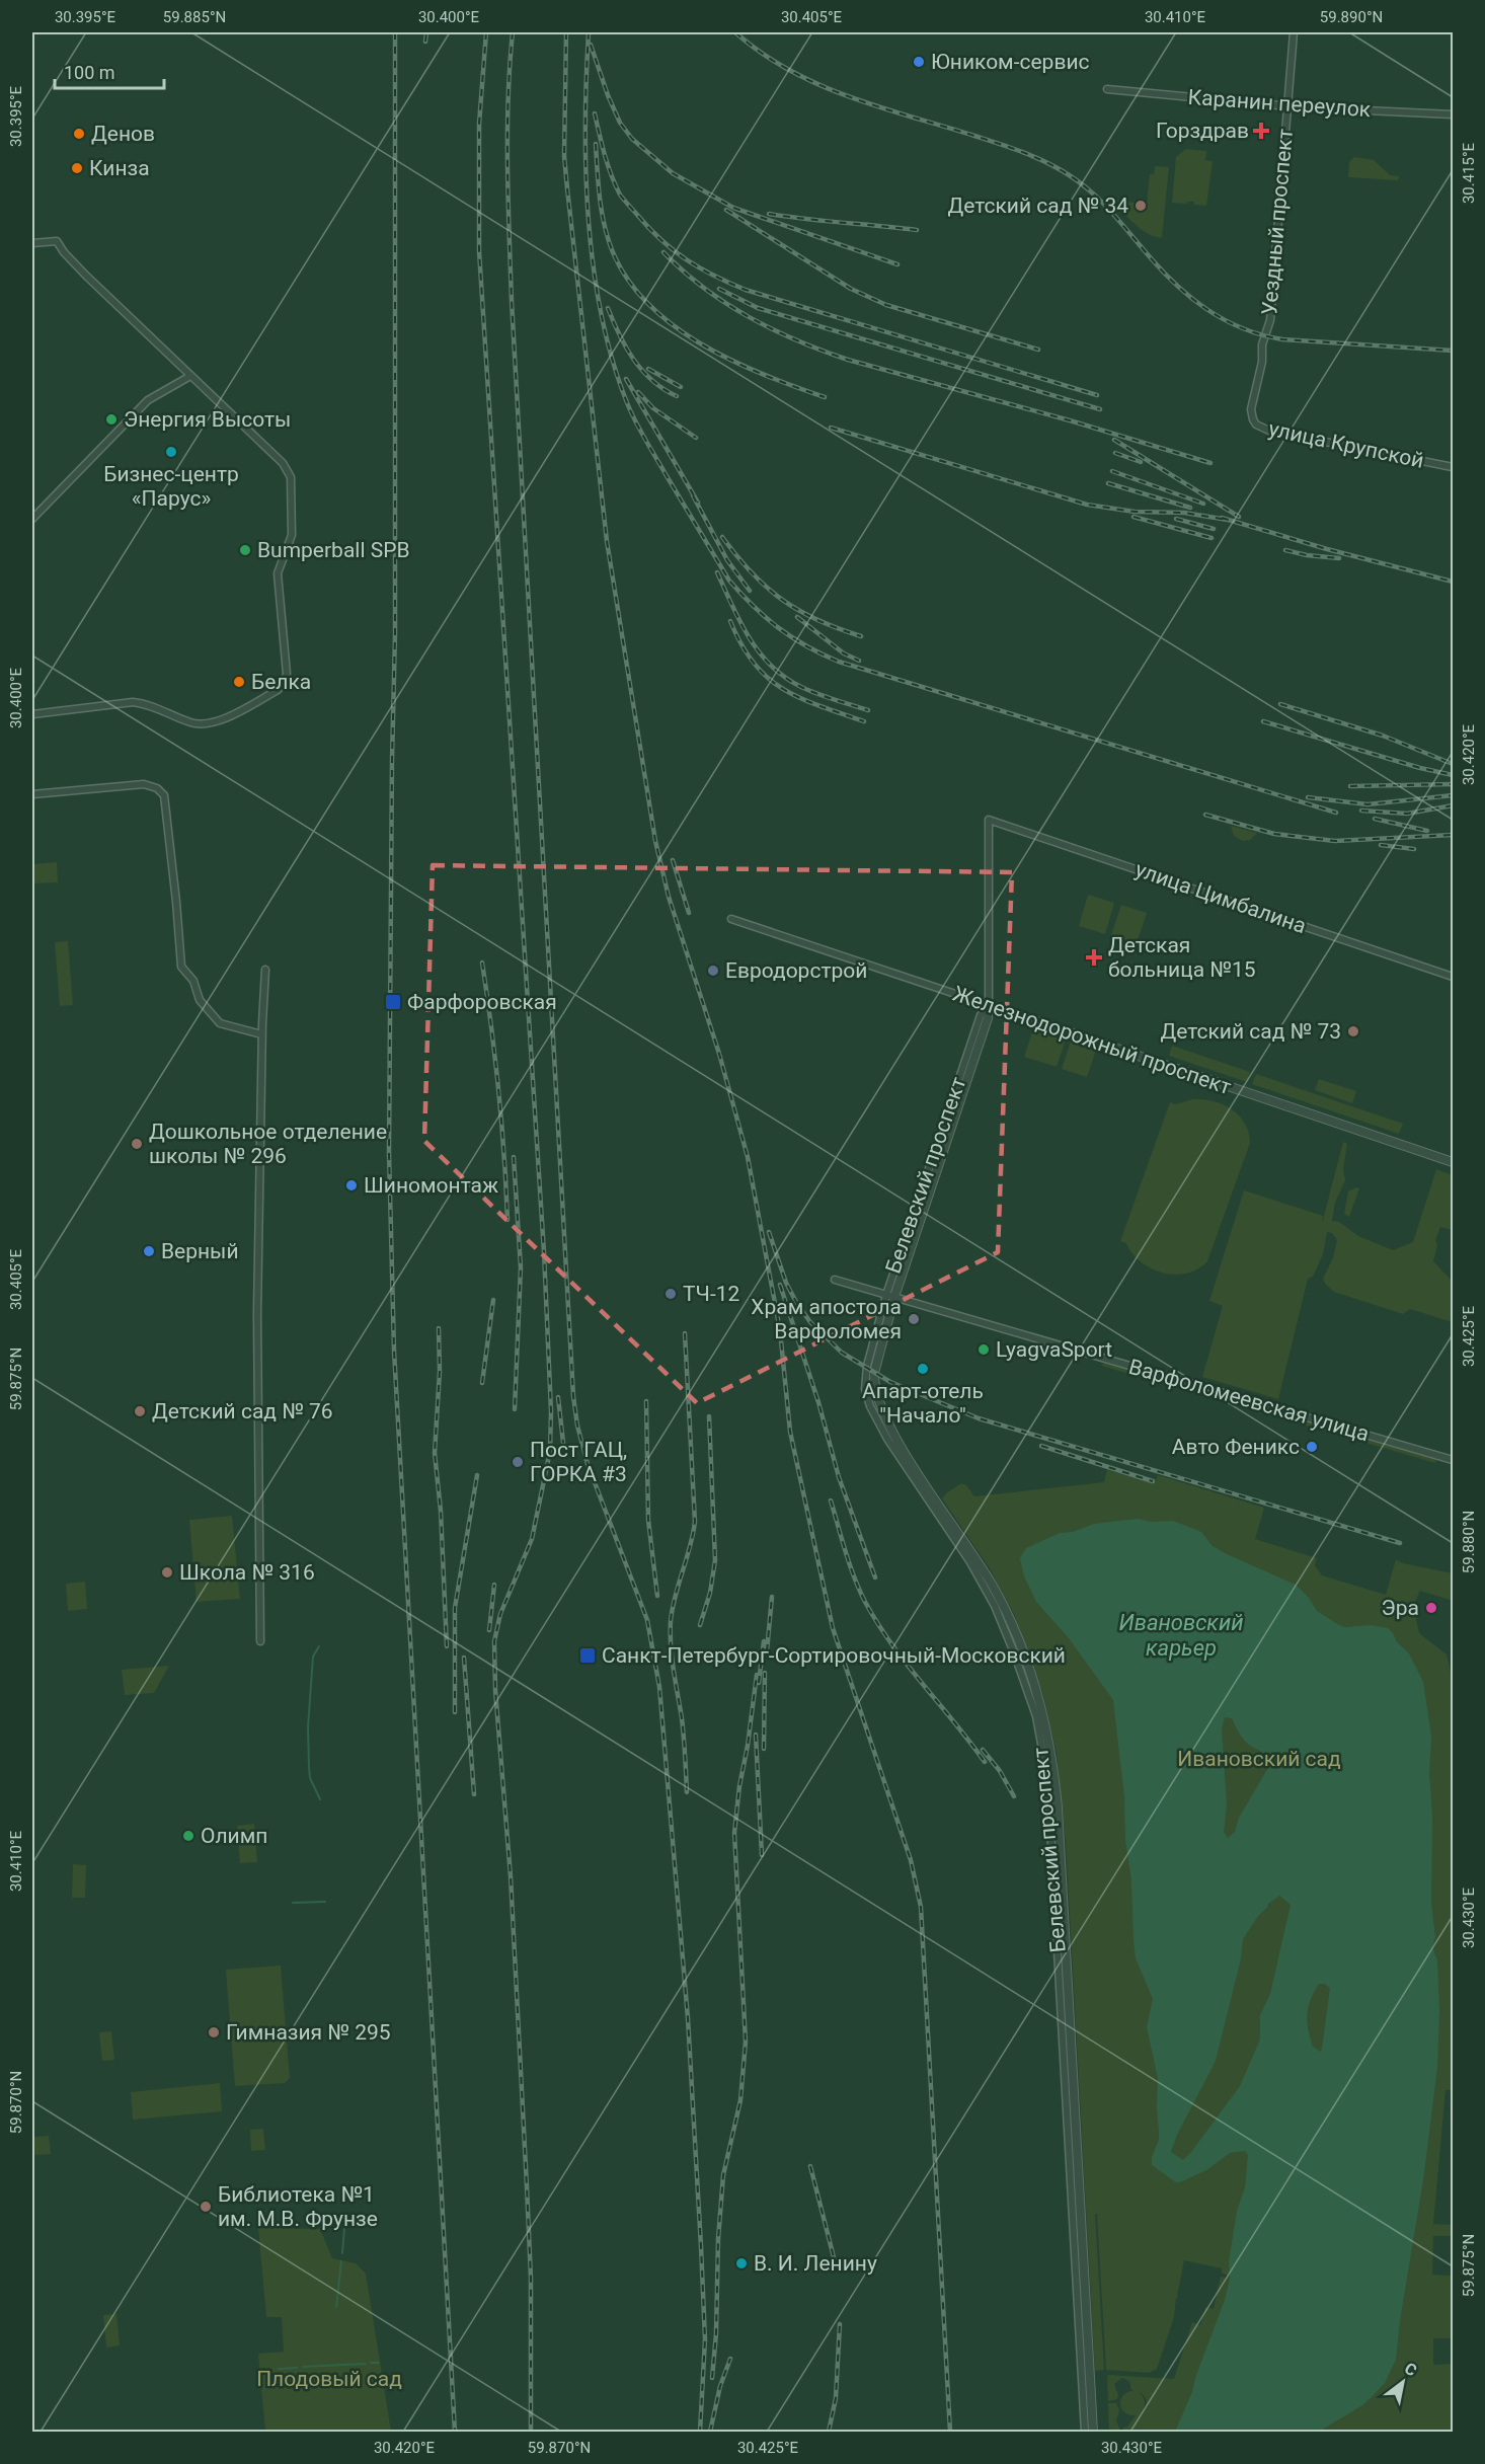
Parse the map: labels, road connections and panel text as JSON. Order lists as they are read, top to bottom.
{
  "streets": {
    "street": [
      "Каранин переулок",
      "Уездный проспект",
      "улица Крупской",
      "улица Цимбалина",
      "Железнодорожный проспект",
      "Белевский проспект",
      "Варфоломеевская улица"
    ]
  },
  "crossings": [
    ["Каранин переулок", "Уездный проспект"],
    ["Уездный проспект", "улица Крупской"],
    ["улица Цимбалина", "Белевский проспект"],
    ["Железнодорожный проспект", "Белевский проспект"],
    ["Белевский проспект", "Варфоломеевская улица"]
  ],
  "water": ["Ивановский карьер"],
  "parks": ["Ивановский сад", "Плодовый сад"],
  "places": {
    "other": [
      "Юником-сервис",
      "Денов",
      "Кинза",
      "Детский сад № 34",
      "Энергия Высоты",
      "Бизнес-центр «Парус»",
      "Bumperball SPB",
      "Белка",
      "Евродорстрой",
      "Детский сад № 73",
      "Дошкольное отделение школы № 296",
      "Шиномонтаж",
      "Верный",
      "ТЧ-12",
      "Храм апостола Варфоломея",
      "LyagvaSport",
      "Апарт-отель \"Начало\"",
      "Детский сад № 76",
      "Авто Феникс",
      "Пост ГАЦ, ГОРКА #3",
      "Школа № 316",
      "Эра",
      "Олимп",
      "Гимназия № 295",
      "Библиотека №1 им. М.В. Фрунзе",
      "В. И. Ленину"
    ],
    "health": ["Горздрав", "Детская больница №15"],
    "transit": ["Фарфоровская", "Санкт-Петербург-Сортировочный-Московский"]
  },
  "scale_bar": "100 m",
  "north": "top right",
  "coordinates": [
    "30.395°E",
    "59.885°N",
    "30.400°E",
    "30.405°E",
    "30.410°E",
    "59.890°N",
    "30.415°E",
    "30.420°E",
    "30.425°E",
    "59.875°N",
    "59.880°N",
    "30.430°E",
    "59.870°N"
  ]
}
